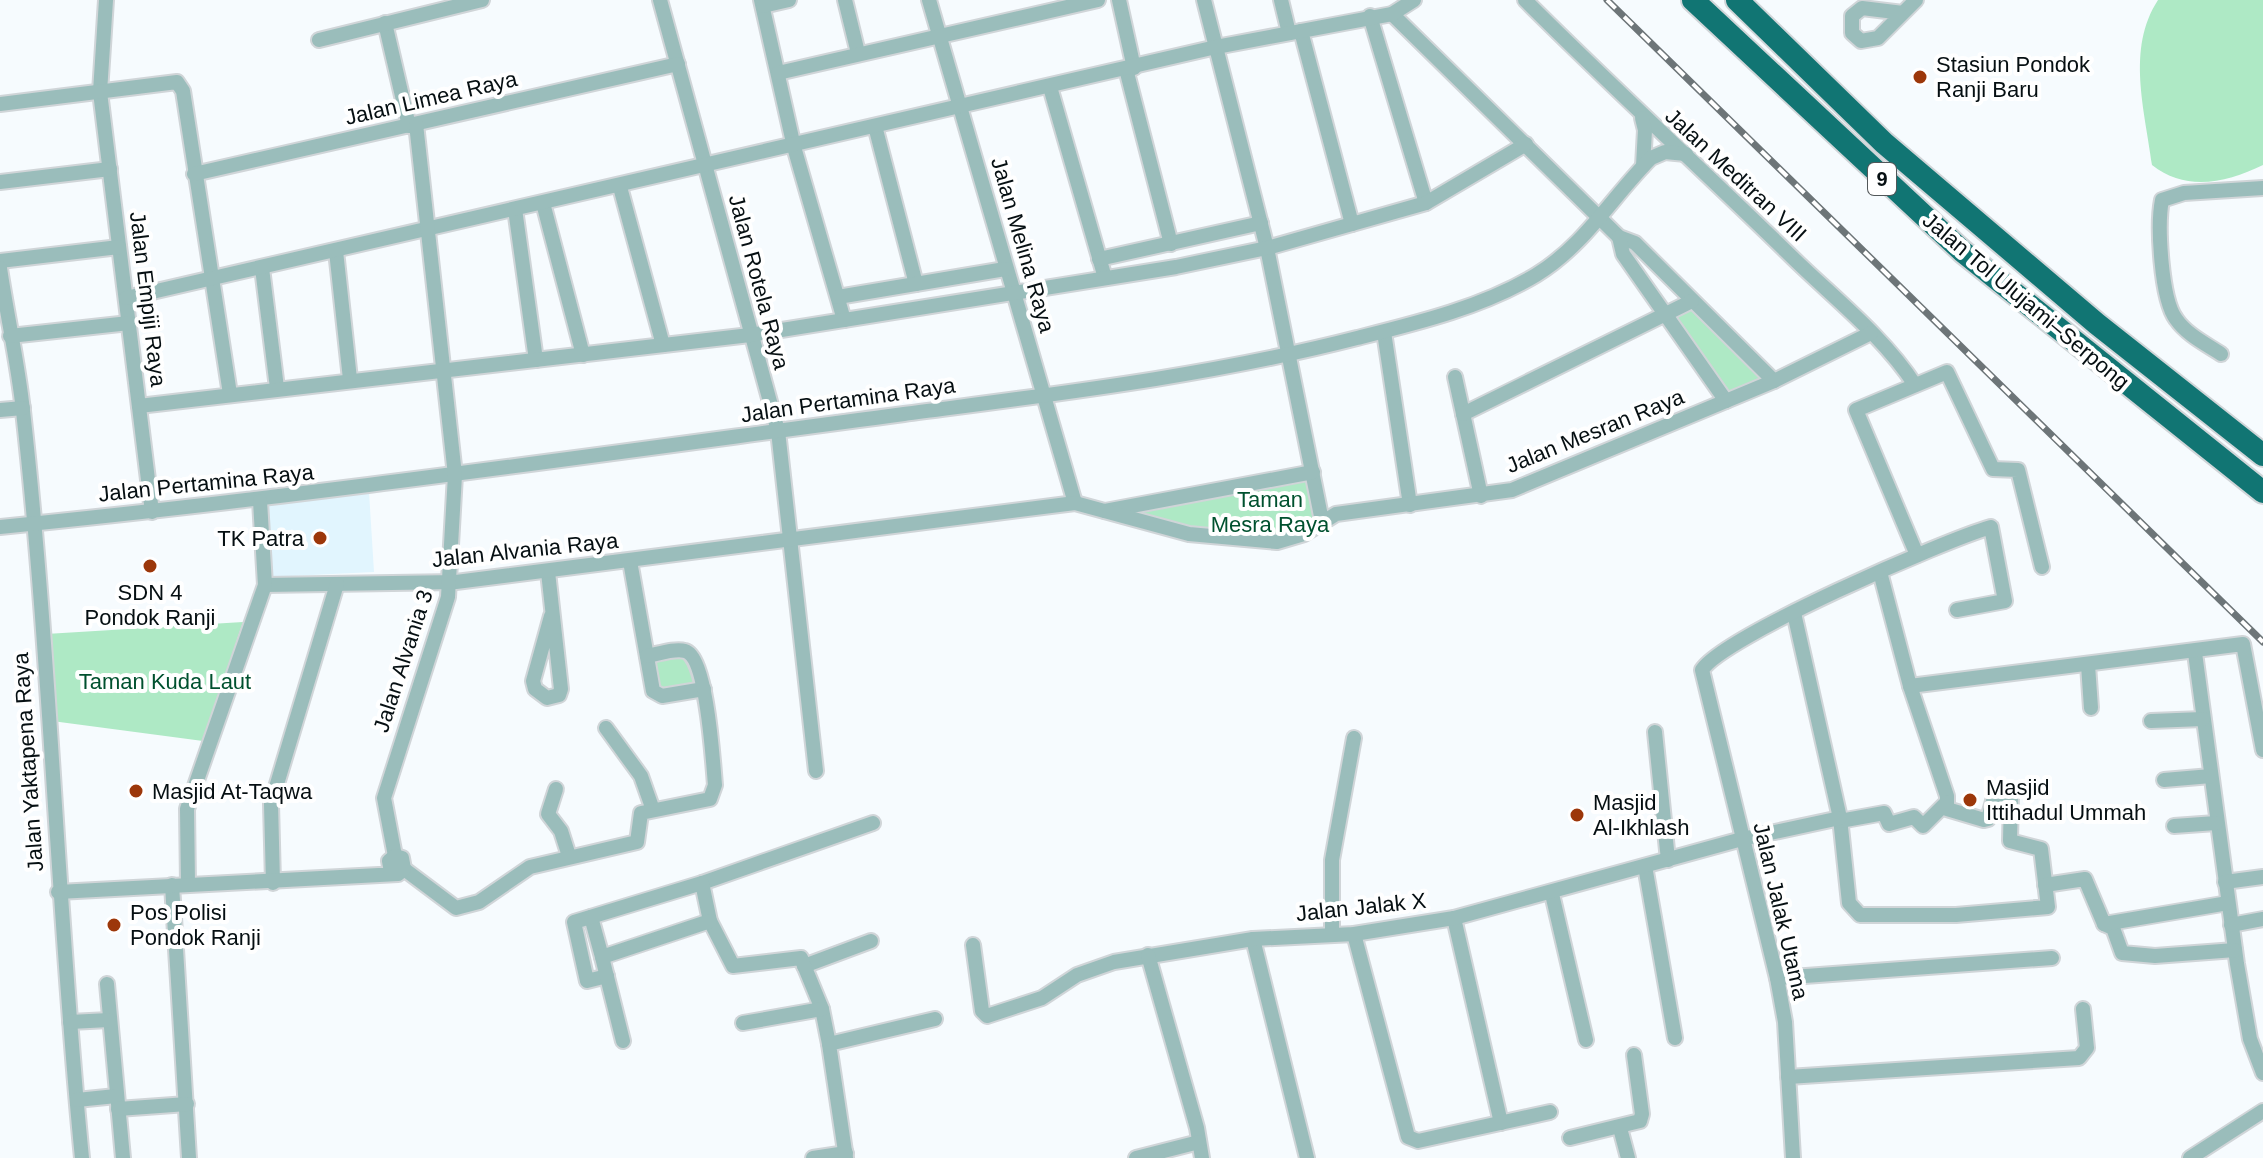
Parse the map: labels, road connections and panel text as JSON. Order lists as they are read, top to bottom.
{
  "streets": {
    "highway": ["9", "Jalan Tol Ulujami–Serpong"],
    "street": [
      "Jalan Limea Raya",
      "Jalan Meditran VIII",
      "Jalan Melina Raya",
      "Jalan Rotela Raya",
      "Jalan Empiji Raya",
      "Jalan Pertamina Raya",
      "Jalan Mesran Raya",
      "Jalan Alvania Raya",
      "Jalan Alvania 3",
      "Jalan Yaktapena Raya",
      "Jalan Jalak X",
      "Jalan Jalak Utama"
    ]
  },
  "crossings": [
    ["Jalan Limea Raya", "Jalan Rotela Raya"],
    ["Jalan Limea Raya", "Jalan Alvania 3"],
    ["Jalan Meditran VIII", "Jalan Mesran Raya"],
    ["Jalan Melina Raya", "Jalan Pertamina Raya"],
    ["Jalan Melina Raya", "Jalan Mesran Raya"],
    ["Jalan Melina Raya", "Jalan Alvania Raya"],
    ["Jalan Rotela Raya", "Jalan Pertamina Raya"],
    ["Jalan Rotela Raya", "Jalan Alvania Raya"],
    ["Jalan Empiji Raya", "Jalan Pertamina Raya"],
    ["Jalan Pertamina Raya", "Jalan Alvania 3"],
    ["Jalan Pertamina Raya", "Jalan Yaktapena Raya"],
    ["Jalan Mesran Raya", "Jalan Alvania Raya"],
    ["Jalan Alvania Raya", "Jalan Alvania 3"],
    ["Jalan Jalak X", "Jalan Jalak Utama"]
  ],
  "parks": ["Taman Mesra Raya", "Taman Kuda Laut"],
  "places": [
    "Stasiun Pondok Ranji Baru",
    "TK Patra",
    "SDN 4 Pondok Ranji",
    "Masjid At-Taqwa",
    "Masjid Ittihadul Ummah",
    "Masjid Al-Ikhlash",
    "Pos Polisi Pondok Ranji"
  ]
}
